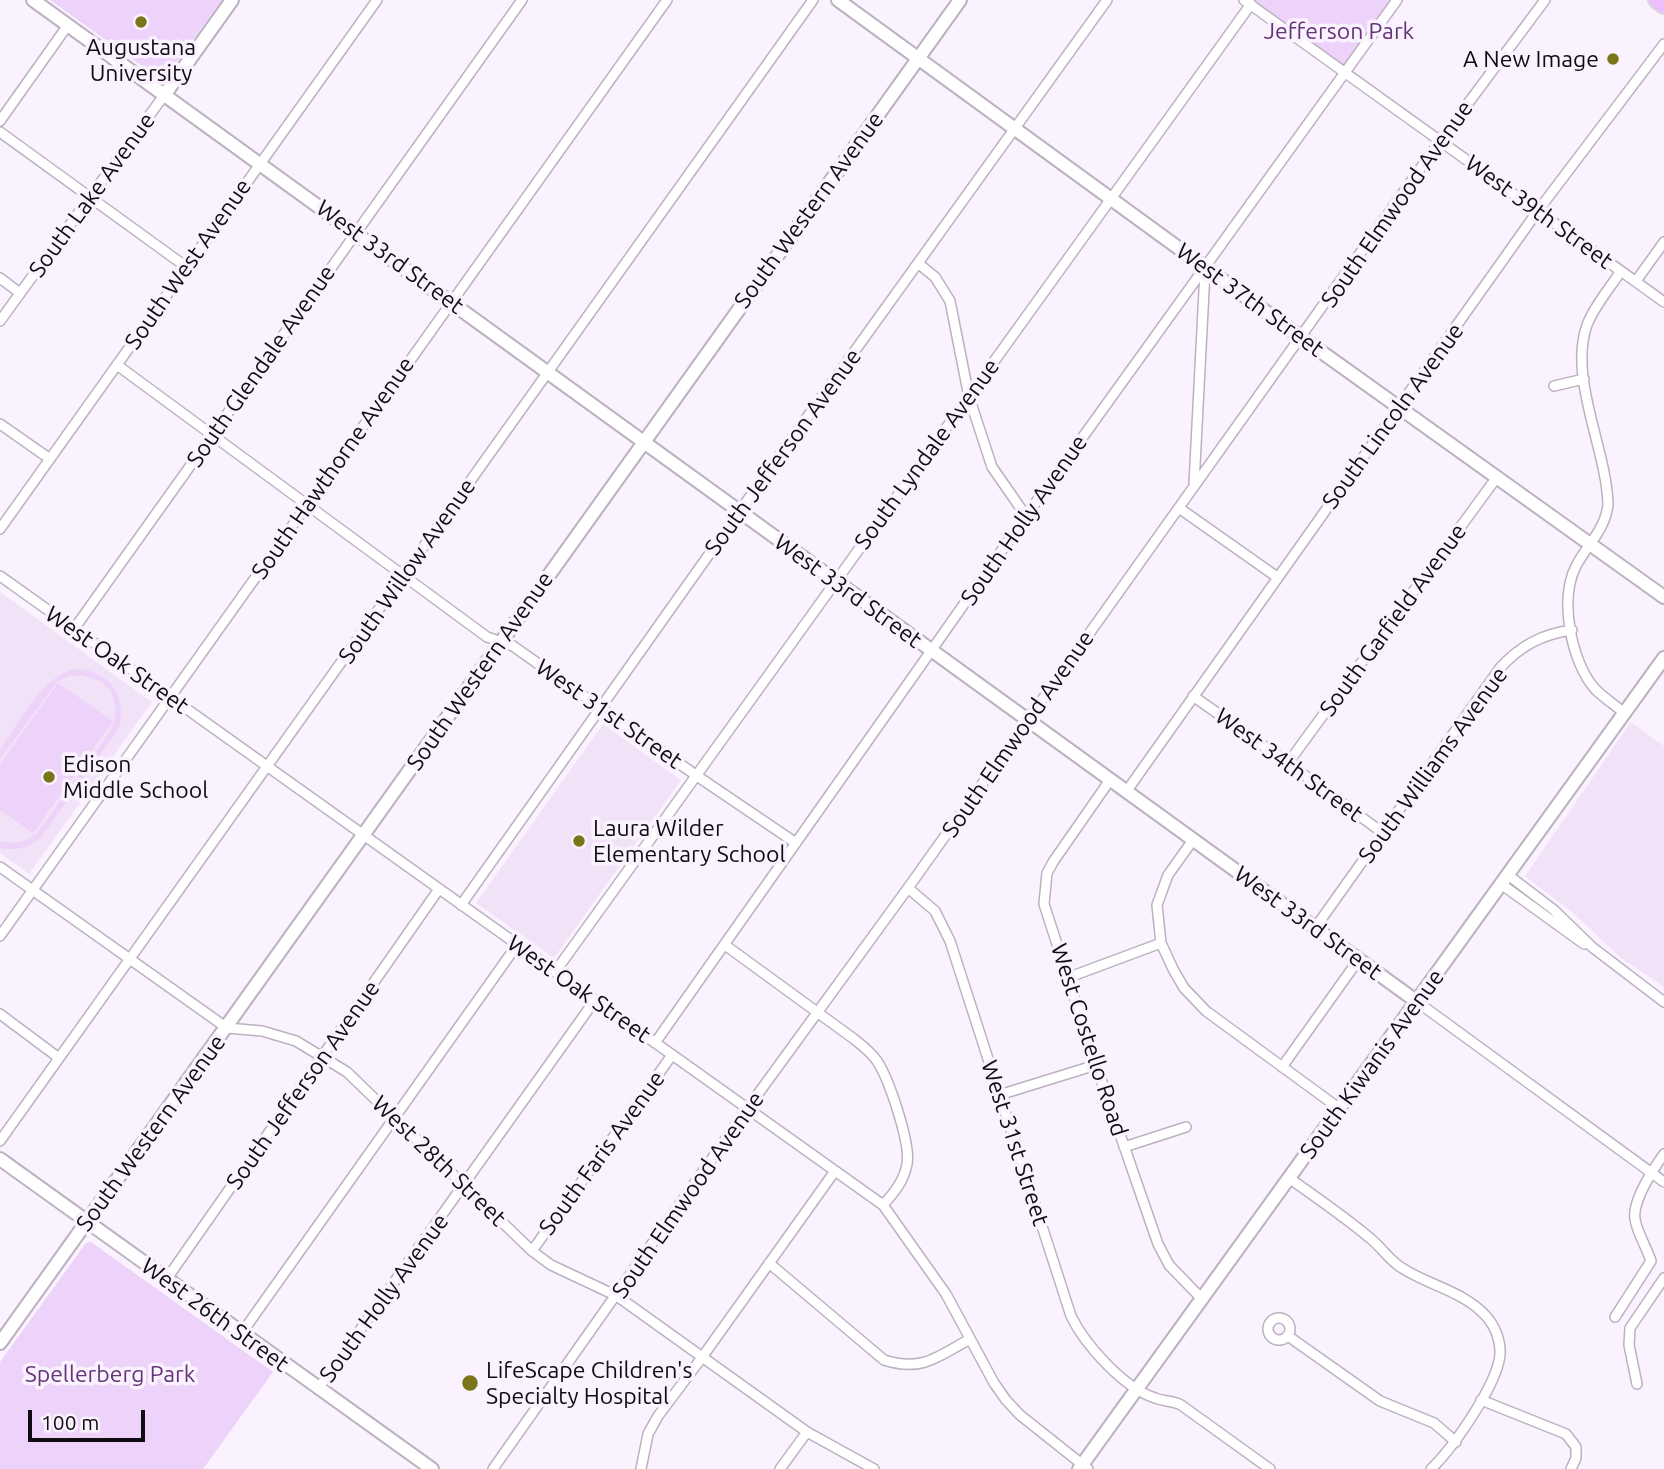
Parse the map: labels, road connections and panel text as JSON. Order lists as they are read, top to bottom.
{
  "streets": {
    "street": [
      "South Lake Avenue",
      "South Elmwood Avenue",
      "South Western Avenue",
      "West 39th Street",
      "West 33rd Street",
      "South West Avenue",
      "West 37th Street",
      "South Glendale Avenue",
      "South Lincoln Avenue",
      "South Jefferson Avenue",
      "South Lyndale Avenue",
      "South Hawthorne Avenue",
      "South Holly Avenue",
      "South Willow Avenue",
      "South Garfield Avenue",
      "West Oak Street",
      "West 31st Street",
      "West 34th Street",
      "South Williams Avenue",
      "West Costello Road",
      "South Kiwanis Avenue",
      "South Faris Avenue",
      "West 28th Street",
      "West 26th Street"
    ]
  },
  "crossings": [
    ["South Lake Avenue", "West 33rd Street"],
    ["South Elmwood Avenue", "West 39th Street"],
    ["South Elmwood Avenue", "West 33rd Street"],
    ["South Elmwood Avenue", "West 37th Street"],
    ["South Elmwood Avenue", "West Oak Street"],
    ["South Elmwood Avenue", "West 31st Street"],
    ["South Elmwood Avenue", "West 28th Street"],
    ["South Western Avenue", "West 33rd Street"],
    ["South Western Avenue", "West 37th Street"],
    ["South Western Avenue", "West Oak Street"],
    ["South Western Avenue", "West 31st Street"],
    ["South Western Avenue", "West 28th Street"],
    ["South Western Avenue", "West 26th Street"],
    ["West 39th Street", "South Lincoln Avenue"],
    ["West 39th Street", "South Lyndale Avenue"],
    ["West 39th Street", "South Holly Avenue"],
    ["West 33rd Street", "South West Avenue"],
    ["West 33rd Street", "South Glendale Avenue"],
    ["West 33rd Street", "South Lincoln Avenue"],
    ["West 33rd Street", "South Jefferson Avenue"],
    ["West 33rd Street", "South Lyndale Avenue"],
    ["West 33rd Street", "South Hawthorne Avenue"],
    ["West 33rd Street", "South Holly Avenue"],
    ["West 33rd Street", "South Willow Avenue"],
    ["West 33rd Street", "South Williams Avenue"],
    ["West 33rd Street", "West Costello Road"],
    ["West 33rd Street", "South Kiwanis Avenue"],
    ["South West Avenue", "West 31st Street"],
    ["West 37th Street", "South Lincoln Avenue"],
    ["West 37th Street", "South Jefferson Avenue"],
    ["West 37th Street", "South Lyndale Avenue"],
    ["West 37th Street", "South Holly Avenue"],
    ["West 37th Street", "South Garfield Avenue"],
    ["South Glendale Avenue", "West Oak Street"],
    ["South Glendale Avenue", "West 31st Street"],
    ["South Lincoln Avenue", "West 34th Street"],
    ["South Jefferson Avenue", "West Oak Street"],
    ["South Jefferson Avenue", "West 31st Street"],
    ["South Jefferson Avenue", "West 28th Street"],
    ["South Jefferson Avenue", "West 26th Street"],
    ["South Lyndale Avenue", "West Oak Street"],
    ["South Lyndale Avenue", "West 31st Street"],
    ["South Hawthorne Avenue", "West Oak Street"],
    ["South Hawthorne Avenue", "West 31st Street"],
    ["South Hawthorne Avenue", "West 28th Street"],
    ["South Holly Avenue", "West Oak Street"],
    ["South Holly Avenue", "West 31st Street"],
    ["South Holly Avenue", "West 28th Street"],
    ["South Holly Avenue", "West 26th Street"],
    ["South Willow Avenue", "West Oak Street"],
    ["South Willow Avenue", "West 31st Street"],
    ["South Willow Avenue", "West 28th Street"],
    ["South Garfield Avenue", "West 34th Street"],
    ["West Oak Street", "South Kiwanis Avenue"],
    ["West Oak Street", "South Faris Avenue"],
    ["West 31st Street", "South Kiwanis Avenue"],
    ["West 34th Street", "South Williams Avenue"],
    ["West Costello Road", "South Kiwanis Avenue"],
    ["South Faris Avenue", "West 28th Street"]
  ],
  "parks": ["Jefferson Park", "Spellerberg Park"],
  "places": [
    "Augustana University",
    "A New Image",
    "Edison Middle School",
    "Laura Wilder Elementary School",
    "LifeScape Children's Specialty Hospital"
  ],
  "scale_bar": "100 m"
}
